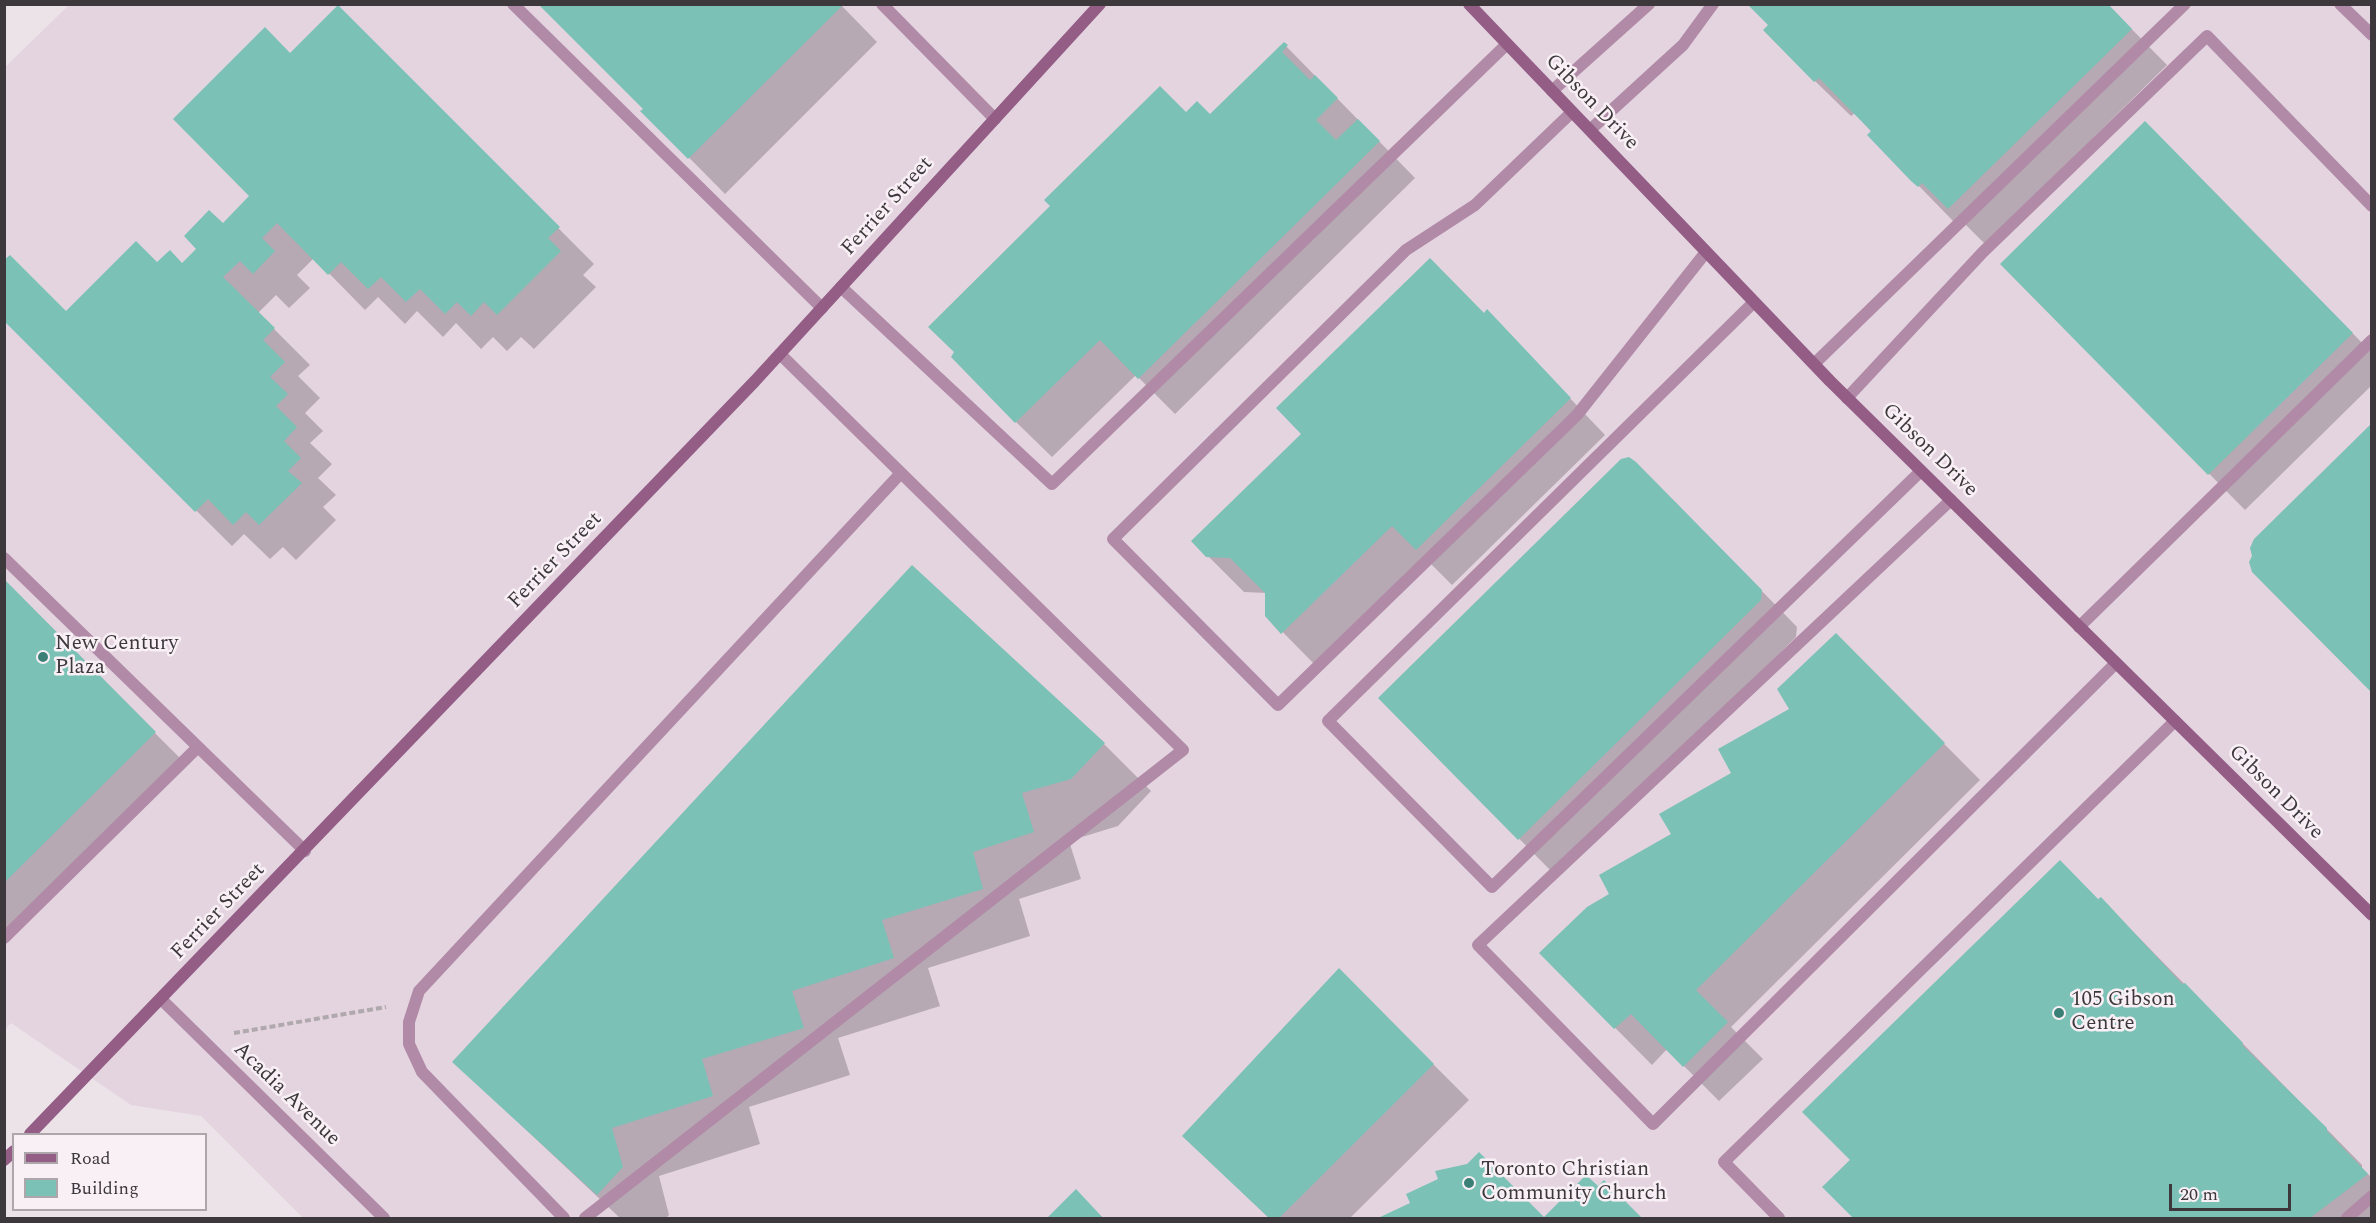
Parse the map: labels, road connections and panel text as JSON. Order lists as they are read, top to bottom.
{
  "streets": {
    "main road": ["Gibson Drive", "Ferrier Street"],
    "street": ["Acadia Avenue"]
  },
  "crossings": [
    ["Ferrier Street", "Acadia Avenue"]
  ],
  "places": ["New Century Plaza", "105 Gibson Centre", "Toronto Christian Community Church"],
  "legend": ["Road", "Building"],
  "scale_bar": "20 m"
}
